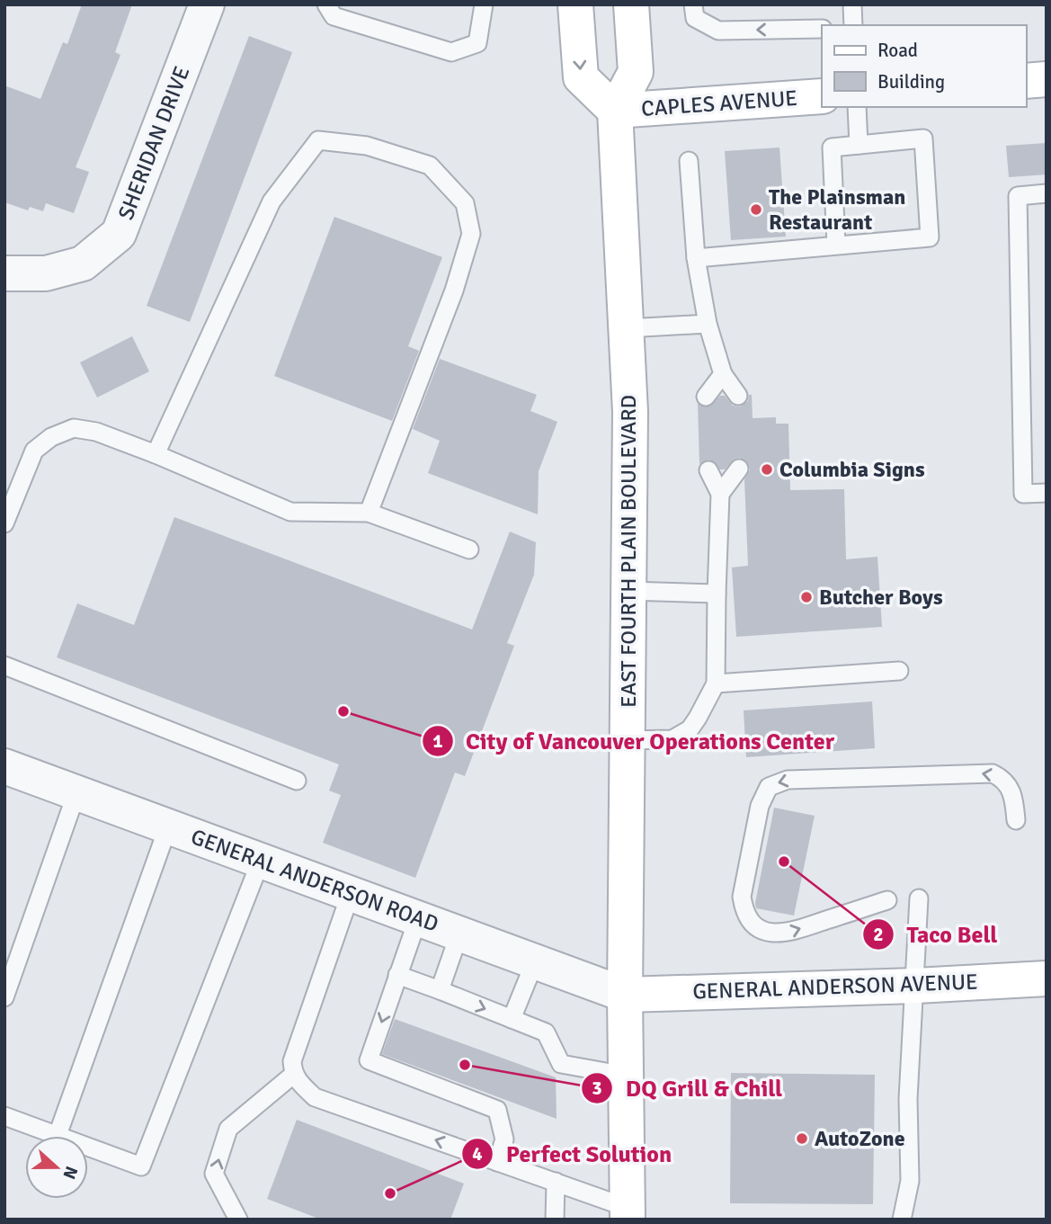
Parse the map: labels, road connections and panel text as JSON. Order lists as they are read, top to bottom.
{
  "streets": {
    "main road": ["CAPLES AVENUE", "EAST FOURTH PLAIN BOULEVARD", "GENERAL ANDERSON AVENUE"],
    "street": ["SHERIDAN DRIVE", "GENERAL ANDERSON ROAD"]
  },
  "crossings": [
    ["CAPLES AVENUE", "EAST FOURTH PLAIN BOULEVARD"],
    ["EAST FOURTH PLAIN BOULEVARD", "GENERAL ANDERSON ROAD"],
    ["EAST FOURTH PLAIN BOULEVARD", "GENERAL ANDERSON AVENUE"],
    ["GENERAL ANDERSON ROAD", "GENERAL ANDERSON AVENUE"]
  ],
  "places": [
    "The Plainsman Restaurant",
    "Columbia Signs",
    "Butcher Boys",
    "City of Vancouver Operations Center",
    "Taco Bell",
    "DQ Grill & Chill",
    "AutoZone",
    "Perfect Solution"
  ],
  "legend": ["Road", "Building"],
  "north": "right"
}
